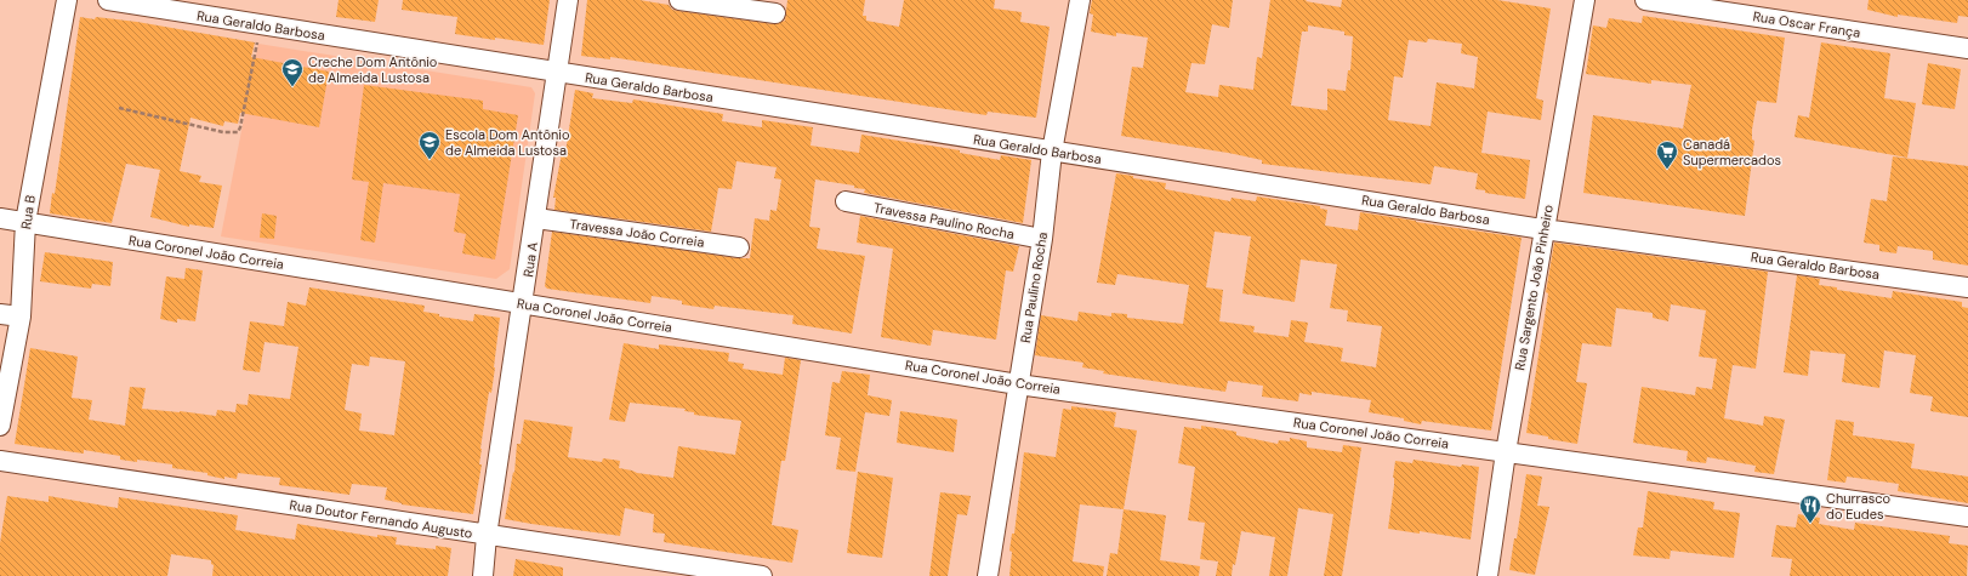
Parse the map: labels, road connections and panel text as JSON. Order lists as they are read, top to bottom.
{
  "streets": {
    "street": [
      "Rua Oscar França",
      "Rua Geraldo Barbosa",
      "Rua B",
      "Travessa Paulino Rocha",
      "Travessa João Correia",
      "Rua Coronel João Correia",
      "Rua A",
      "Rua Paulino Rocha",
      "Rua Sargento João Pinheiro",
      "Rua Doutor Fernando Augusto"
    ]
  },
  "crossings": [
    ["Rua Geraldo Barbosa", "Rua A"],
    ["Rua Geraldo Barbosa", "Rua Paulino Rocha"],
    ["Rua Geraldo Barbosa", "Rua Sargento João Pinheiro"],
    ["Rua B", "Rua Coronel João Correia"],
    ["Travessa Paulino Rocha", "Rua Paulino Rocha"],
    ["Travessa João Correia", "Rua A"],
    ["Rua Coronel João Correia", "Rua A"],
    ["Rua Coronel João Correia", "Rua Paulino Rocha"],
    ["Rua Coronel João Correia", "Rua Sargento João Pinheiro"],
    ["Rua A", "Rua Doutor Fernando Augusto"]
  ],
  "places": {
    "school or university": ["Creche Dom Antônio de Almeida Lustosa", "Escola Dom Antônio de Almeida Lustosa"],
    "supermarket": ["Canadá Supermercados"],
    "restaurant": ["Churrasco do Eudes"]
  }
}
